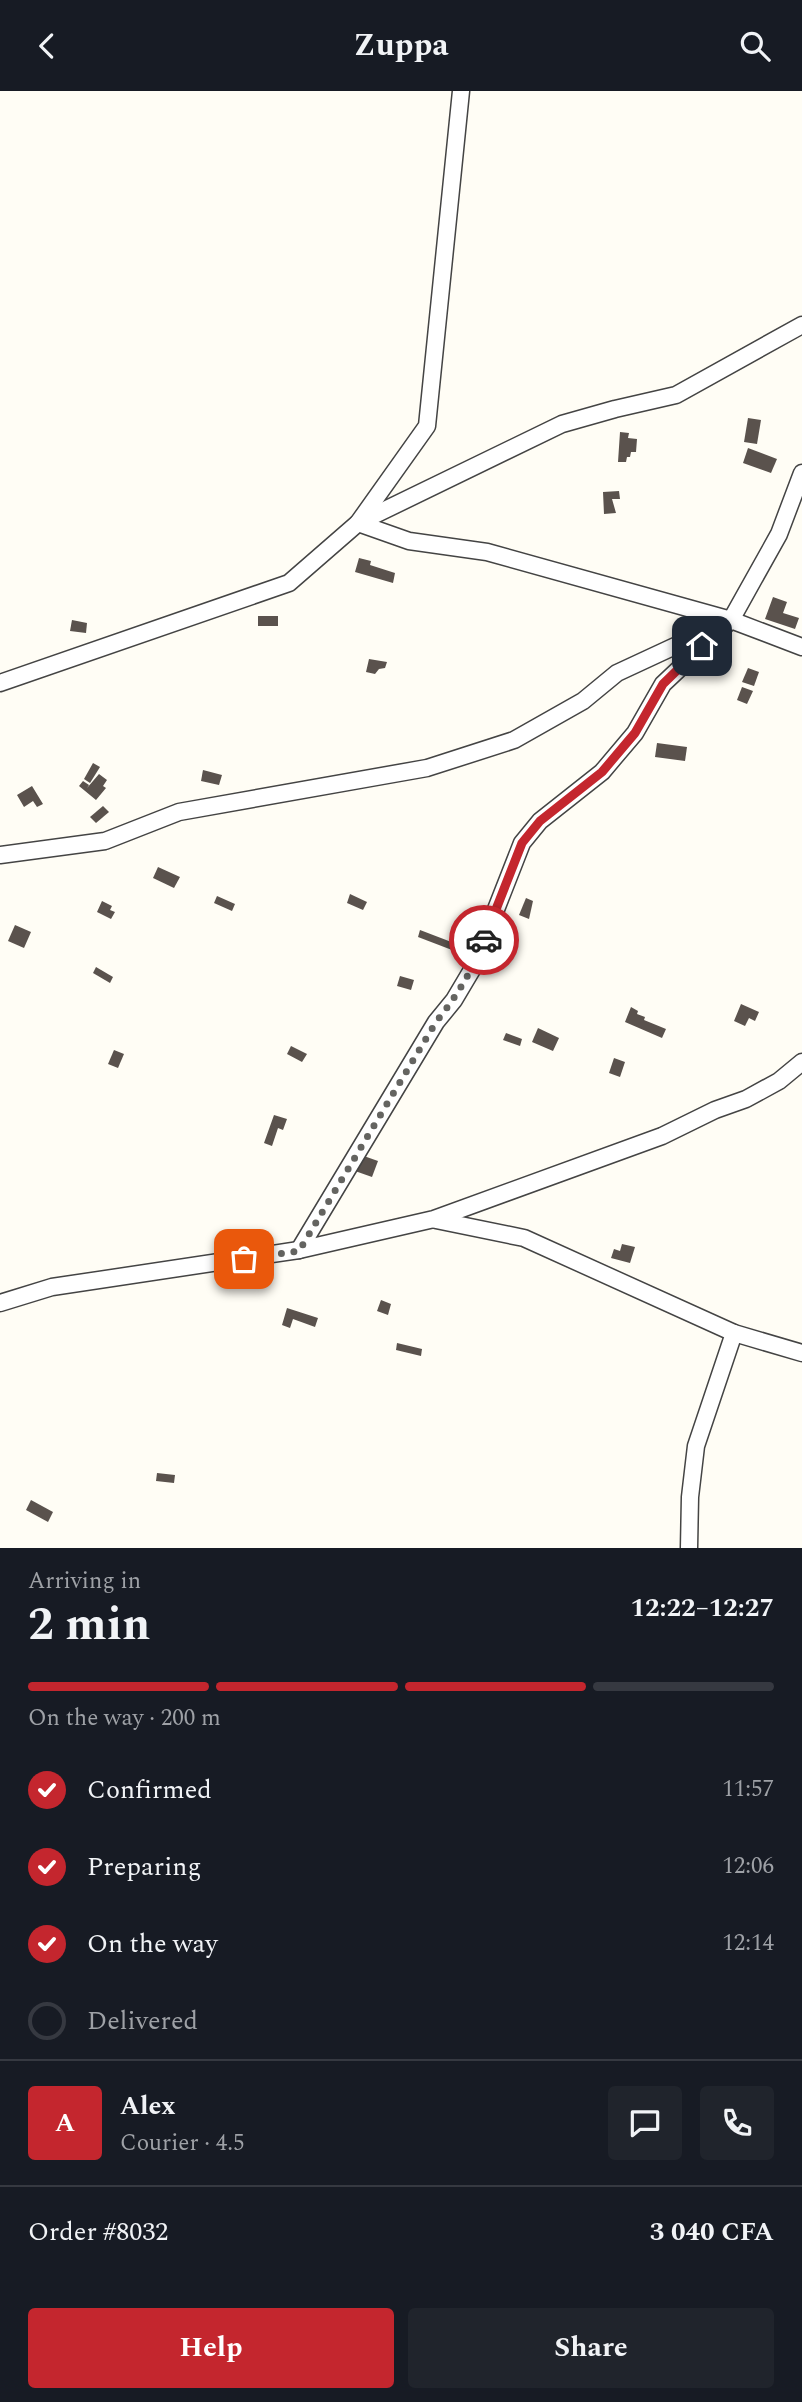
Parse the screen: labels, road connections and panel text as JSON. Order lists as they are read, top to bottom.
{
  "page": {
    "header": "Zuppa",
    "heading": ["2 min", "Arriving in", "12:22–12:27"],
    "panel": [
      "Alex",
      "Courier · 4.5",
      "Order #8032",
      "3 040 CFA"
    ],
    "bar": "On the way · 200 m",
    "list": [
      ["Confirmed", "11:57"],
      ["Preparing", "12:06"],
      ["On the way", "12:14"],
      "Delivered"
    ],
    "round": "A",
    "buttons": ["Help", "Share"]
  }
}
